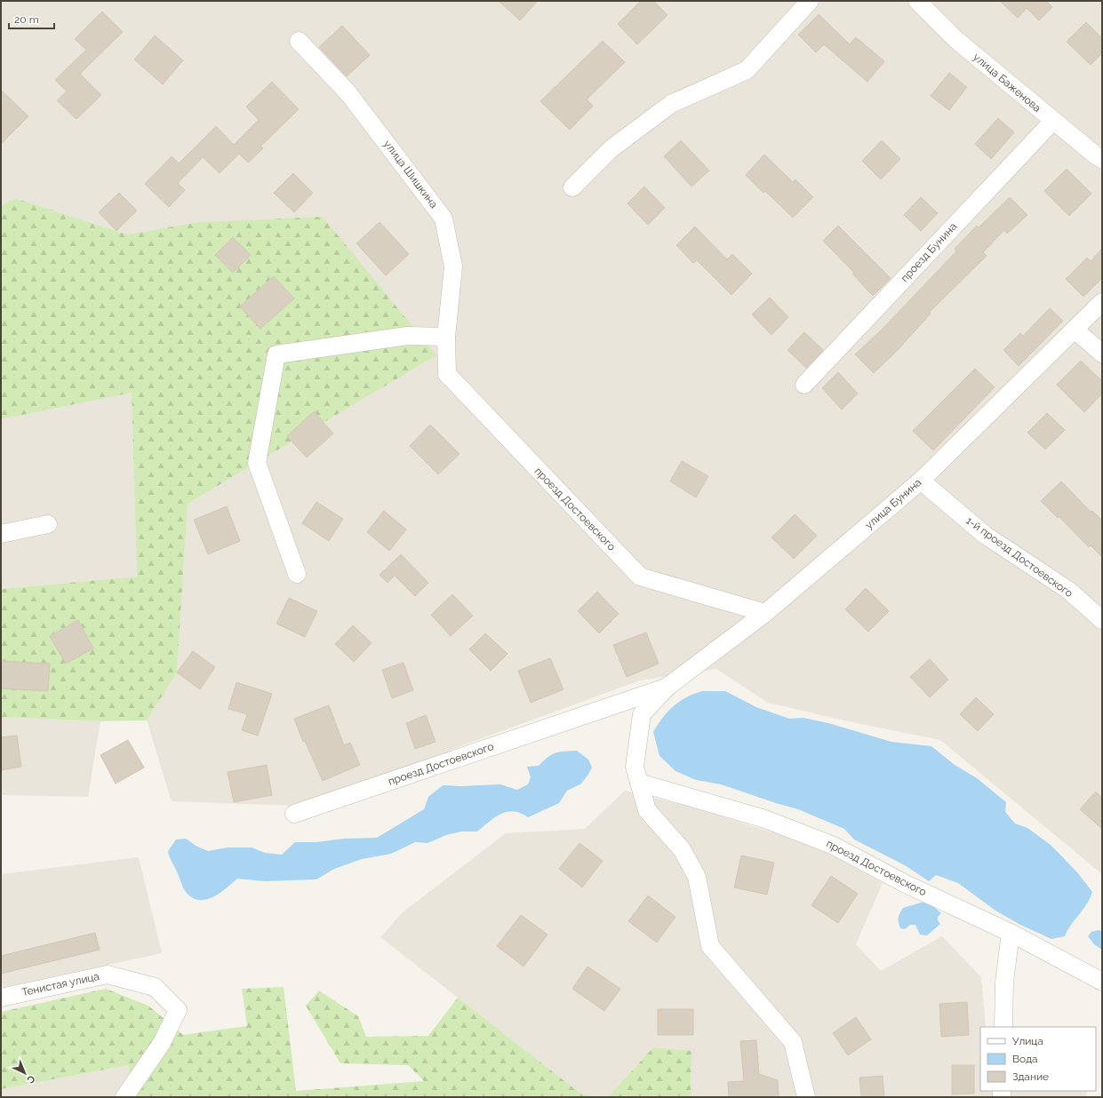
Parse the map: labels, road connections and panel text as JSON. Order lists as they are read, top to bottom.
{
  "streets": {
    "street": [
      "улица Баженова",
      "улица Шишкина",
      "проезд Бунина",
      "улица Бунина",
      "проезд Достоевского",
      "1-й проезд Достоевского",
      "Тенистая улица"
    ]
  },
  "crossings": [
    ["улица Баженова", "проезд Бунина"],
    ["улица Шишкина", "проезд Достоевского"],
    ["улица Бунина", "проезд Достоевского"],
    ["улица Бунина", "1-й проезд Достоевского"]
  ],
  "legend": ["Улица", "Вода", "Здание"],
  "scale_bar": "20 m",
  "north": "bottom right"
}
